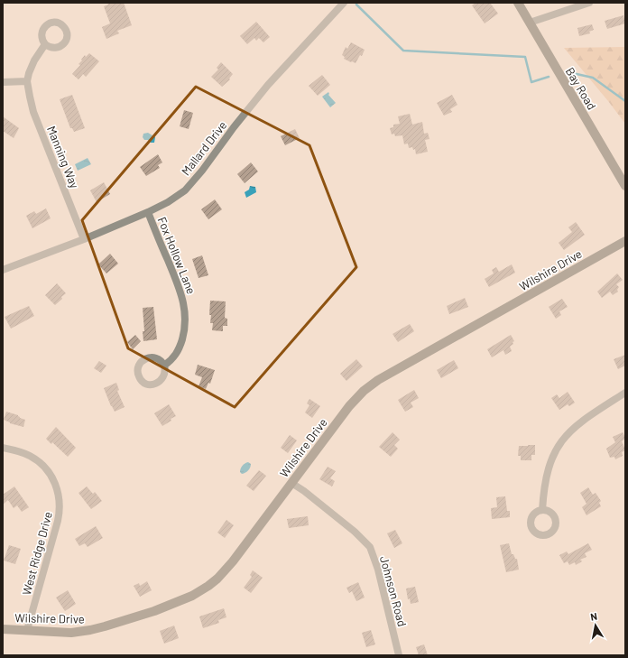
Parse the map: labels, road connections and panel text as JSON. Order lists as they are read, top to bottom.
{
  "streets": {
    "street": [
      "Bay Road",
      "Mallard Drive",
      "Manning Way",
      "Fox Hollow Lane",
      "Wilshire Drive",
      "West Ridge Drive",
      "Johnson Road"
    ]
  },
  "crossings": [
    ["Mallard Drive", "Manning Way"],
    ["Mallard Drive", "Fox Hollow Lane"],
    ["Wilshire Drive", "West Ridge Drive"],
    ["Wilshire Drive", "Johnson Road"]
  ],
  "north": "top"
}
